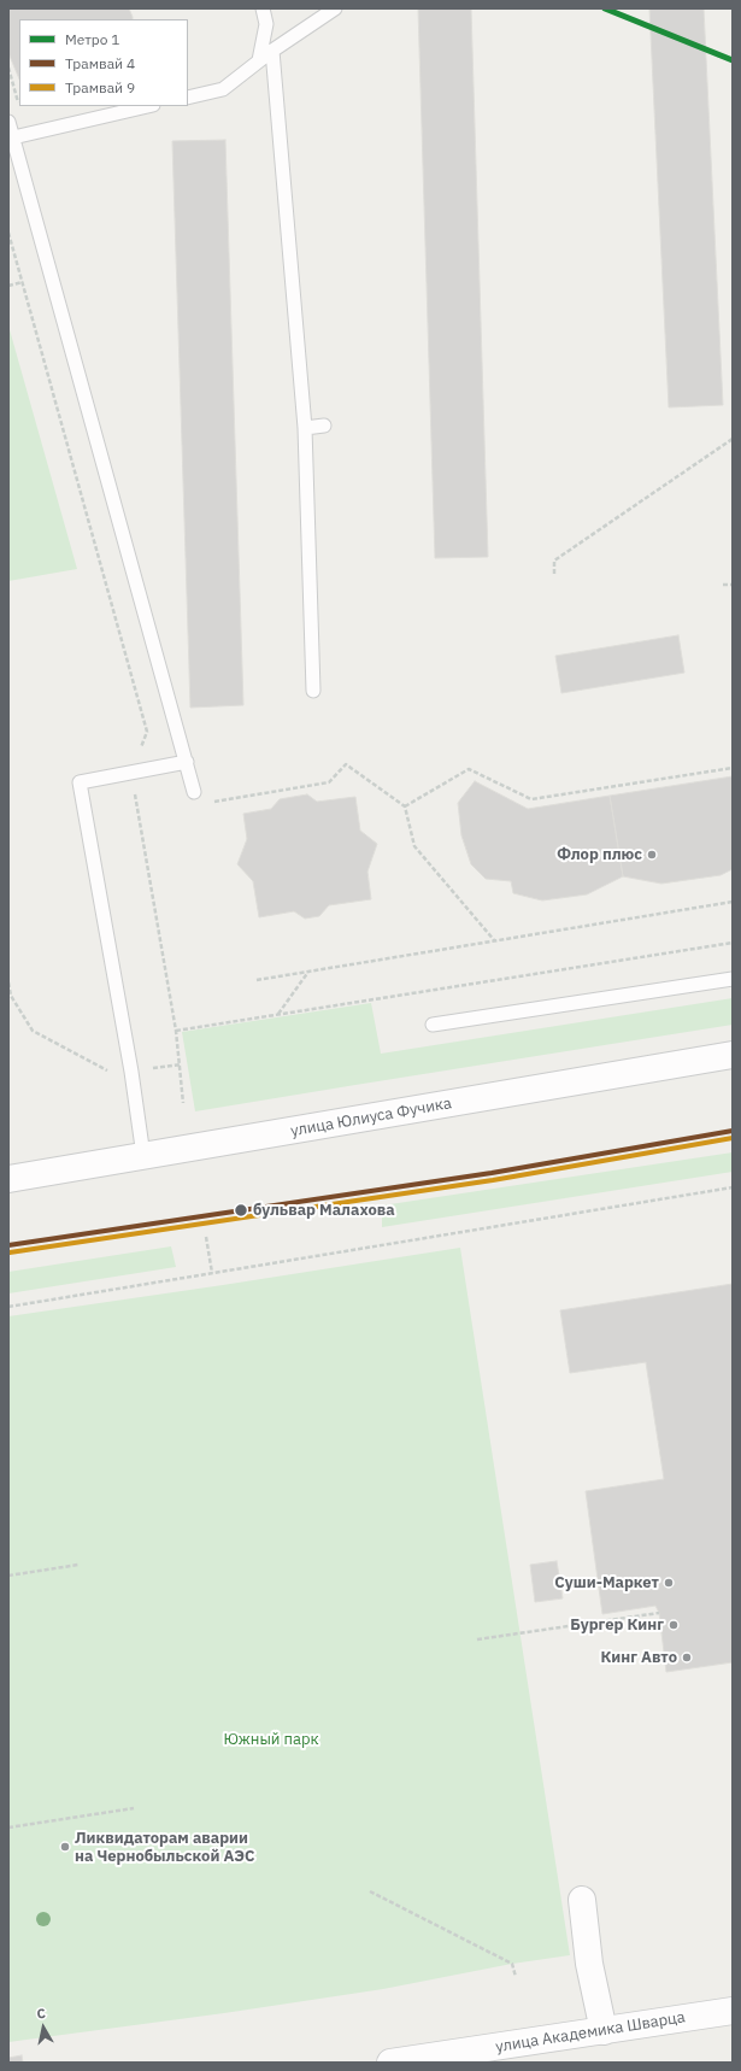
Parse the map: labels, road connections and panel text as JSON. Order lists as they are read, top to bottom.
{
  "streets": {
    "street": ["улица Юлиуса Фучика", "улица Академика Шварца"]
  },
  "parks": ["Южный парк"],
  "places": [
    "Флор плюс",
    "бульвар Малахова",
    "Суши-Маркет",
    "Бургер Кинг",
    "Кинг Авто",
    "Ликвидаторам аварии на Чернобыльской АЭС"
  ],
  "lines": ["metro line 1", "tram line 4", "tram line 9"],
  "legend": ["Метро 1", "Трамвай 4", "Трамвай 9"],
  "north": "top"
}
